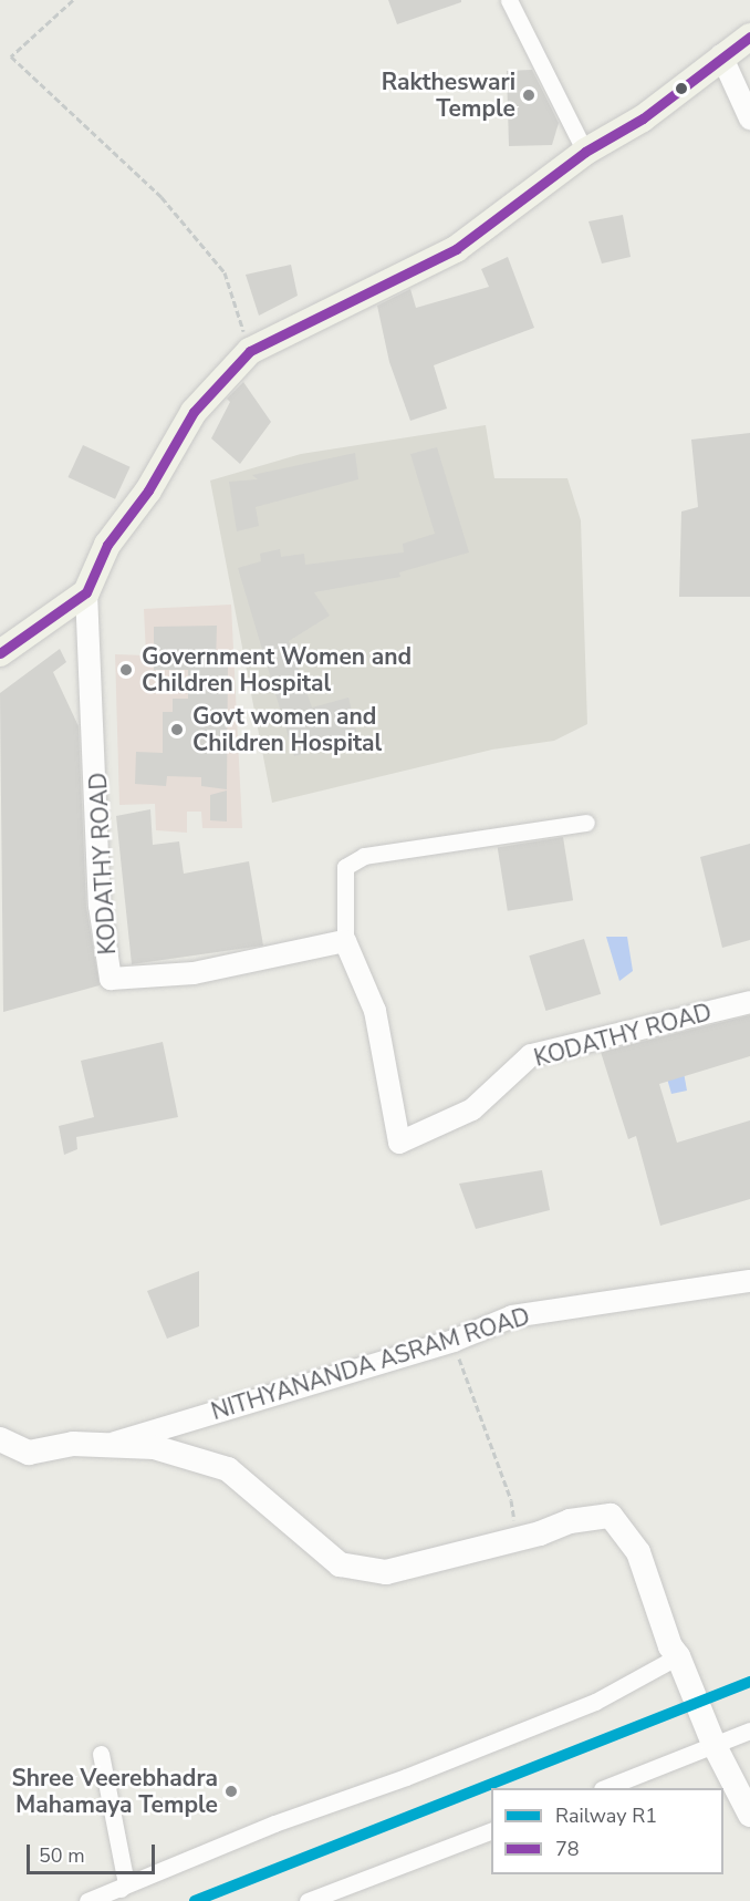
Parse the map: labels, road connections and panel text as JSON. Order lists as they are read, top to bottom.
{
  "streets": {
    "street": ["KODATHY ROAD", "NITHYANANDA ASRAM ROAD"]
  },
  "places": [
    "Raktheswari Temple",
    "Government Women and Children Hospital",
    "Govt women and Children Hospital",
    "Shree Veerebhadra Mahamaya Temple"
  ],
  "lines": ["transit line 78", "rail line R1"],
  "legend": ["Railway R1", "78"],
  "scale_bar": "50 m"
}
